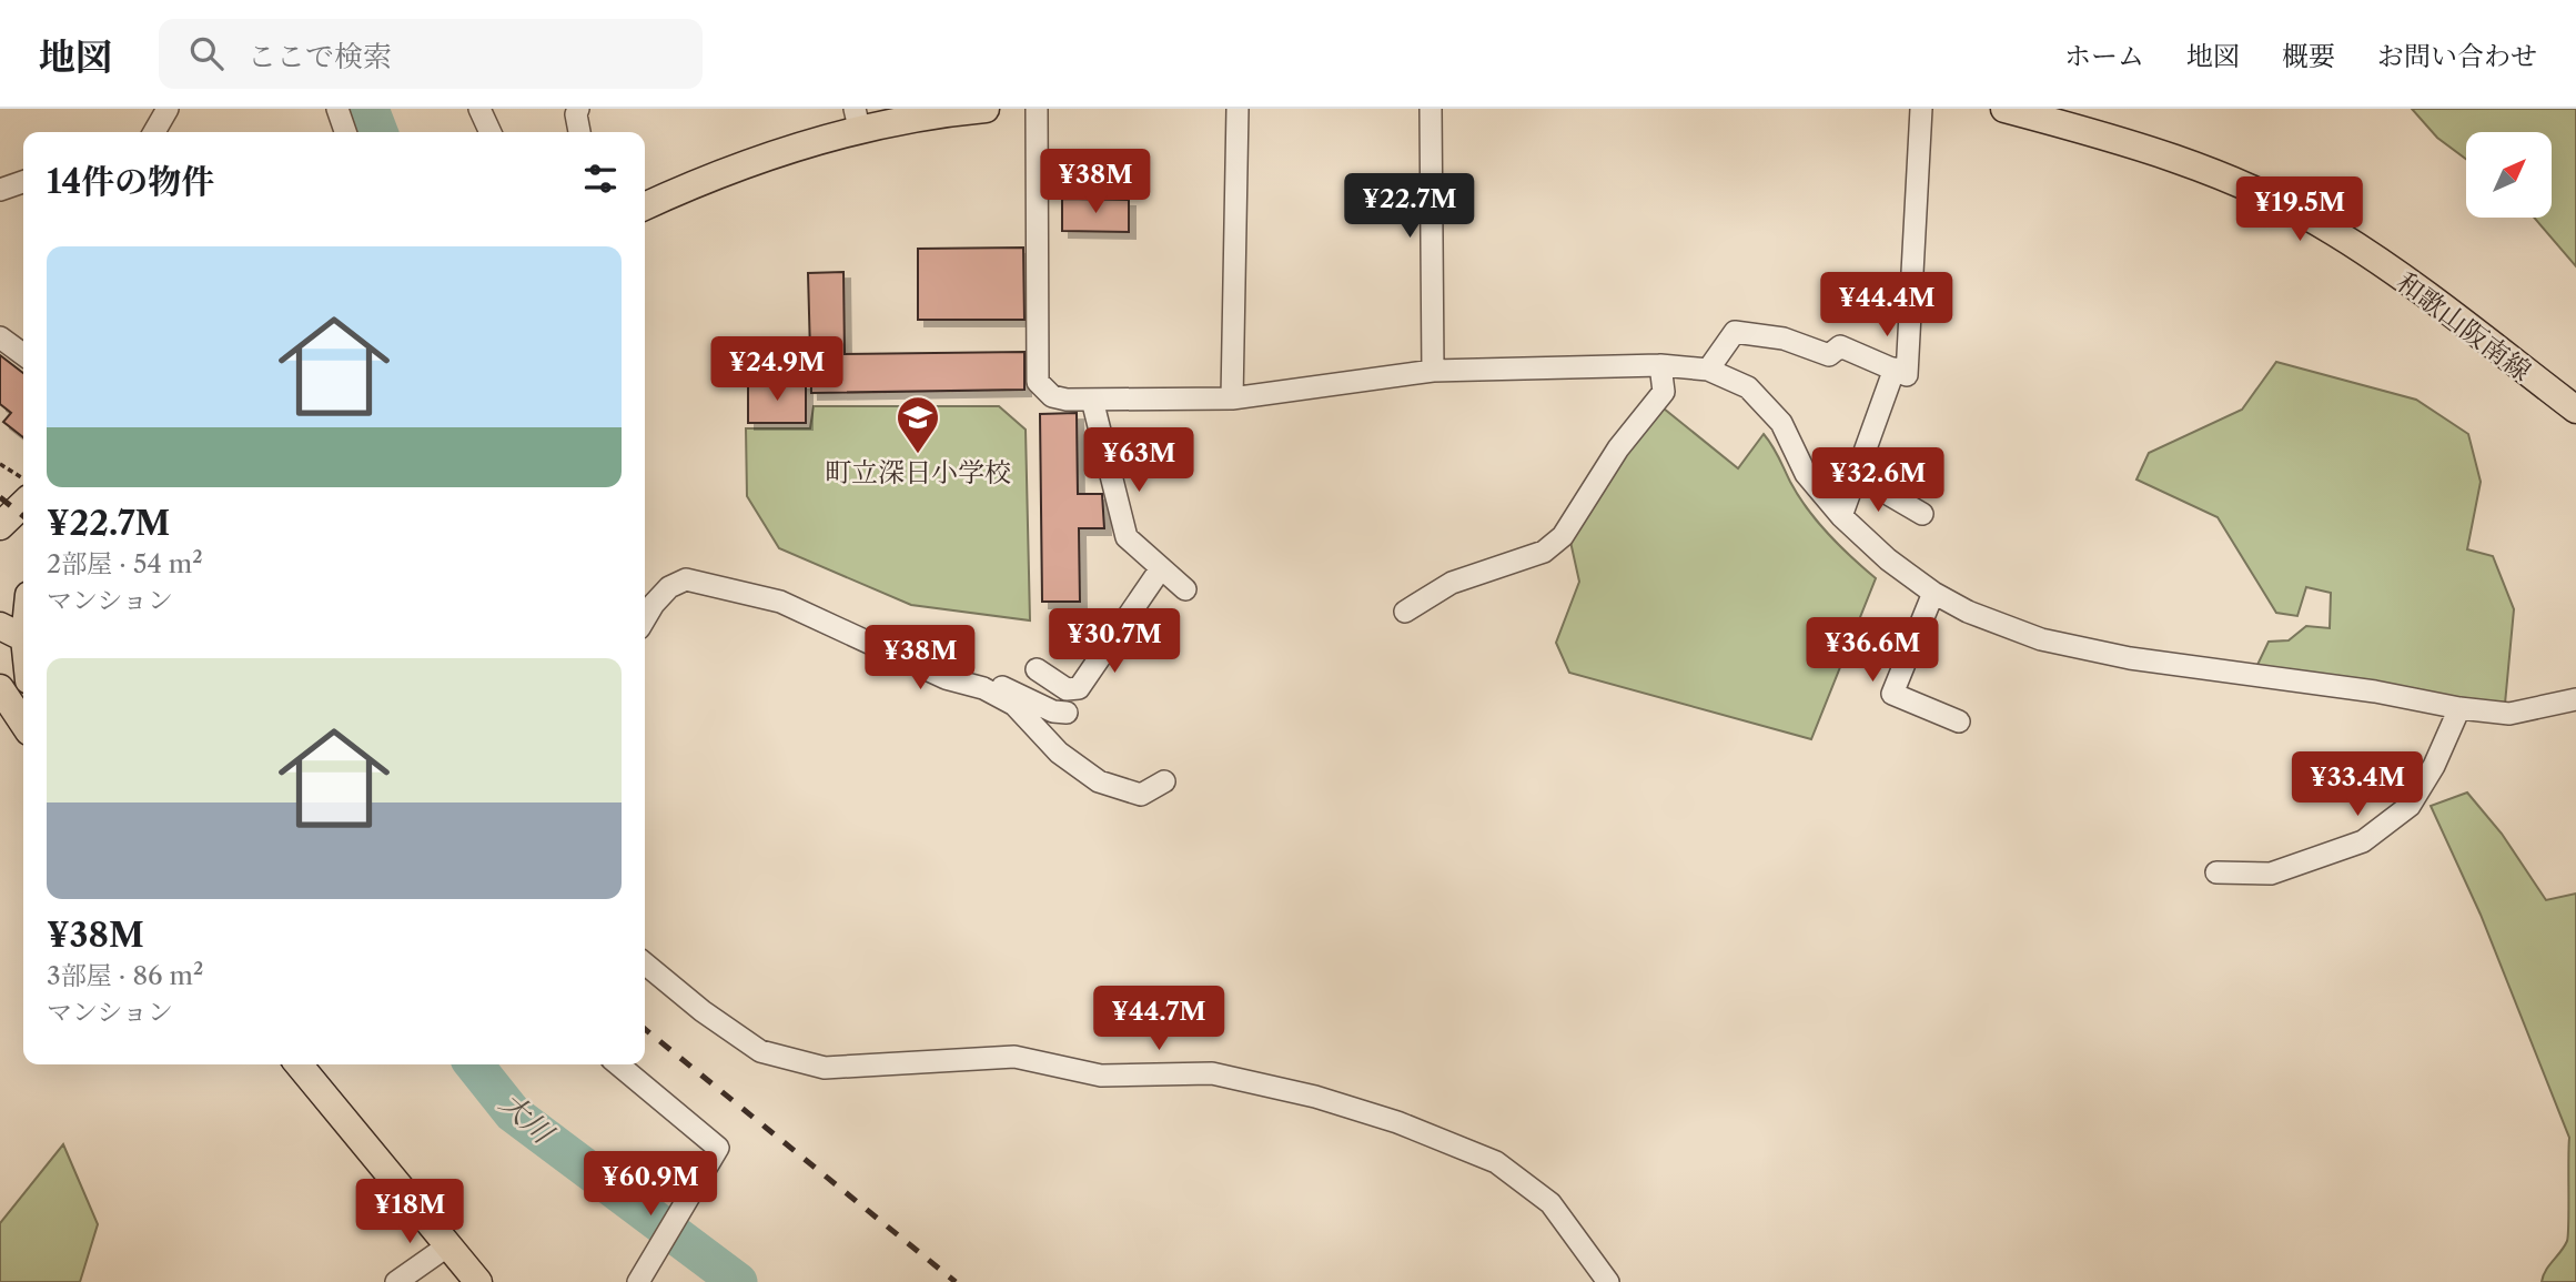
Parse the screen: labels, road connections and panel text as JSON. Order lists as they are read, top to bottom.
{
  "streets": {
    "main road": ["和歌山阪南線"]
  },
  "water": ["大川"],
  "places": {
    "school or university": ["町立深日小学校"]
  },
  "north": "top right",
  "page": {
    "header": "地図",
    "search": "ここで検索",
    "nav": [
      "ホーム",
      "地図",
      "概要",
      "お問い合わせ"
    ],
    "heading": "14件の物件",
    "price": [
      "¥38M",
      "¥22.7M",
      "¥19.5M",
      "¥44.4M",
      "¥24.9M",
      "¥63M",
      "¥32.6M",
      "¥30.7M",
      "¥36.6M",
      "¥38M",
      "¥33.4M",
      "¥44.7M",
      "¥60.9M",
      "¥18M"
    ],
    "list": [
      {
        "name": "¥22.7M",
        "note": "2部屋 · 54 m² · マンション"
      },
      {
        "name": "¥38M",
        "note": "3部屋 · 86 m² · マンション"
      }
    ]
  }
}
